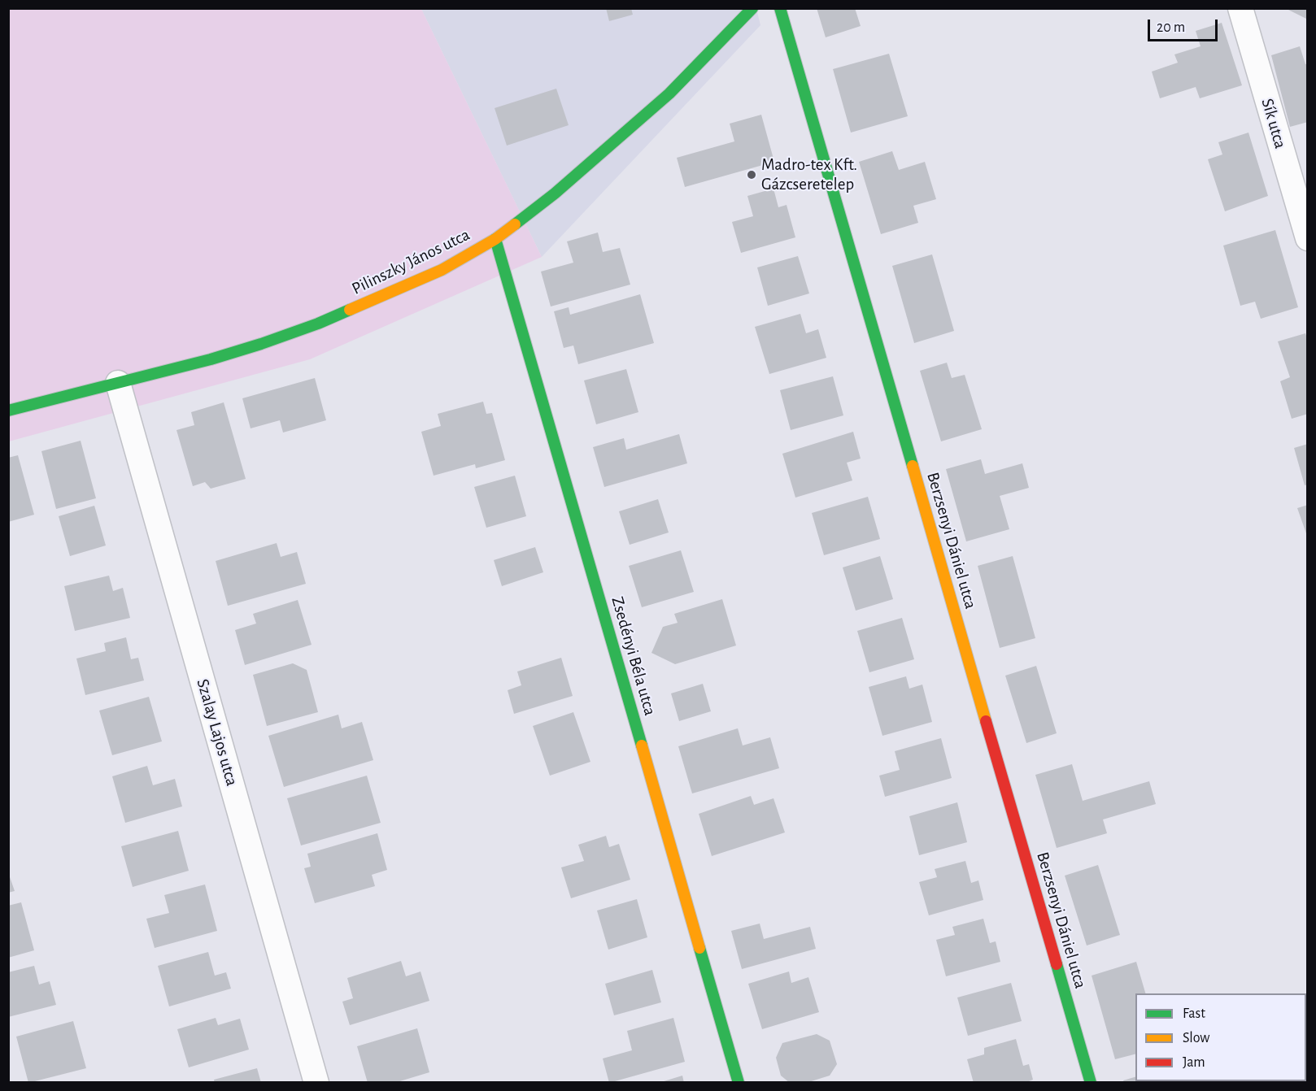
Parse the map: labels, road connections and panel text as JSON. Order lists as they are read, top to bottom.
{
  "streets": {
    "street": [
      "Sík utca",
      "Pilinszky János utca",
      "Berzsenyi Dániel utca",
      "Zsedényi Béla utca",
      "Szalay Lajos utca"
    ]
  },
  "crossings": [
    ["Pilinszky János utca", "Zsedényi Béla utca"],
    ["Pilinszky János utca", "Szalay Lajos utca"]
  ],
  "places": ["Madro-tex Kft. Gázcseretelep"],
  "legend": ["Fast", "Slow", "Jam"],
  "scale_bar": "20 m"
}
